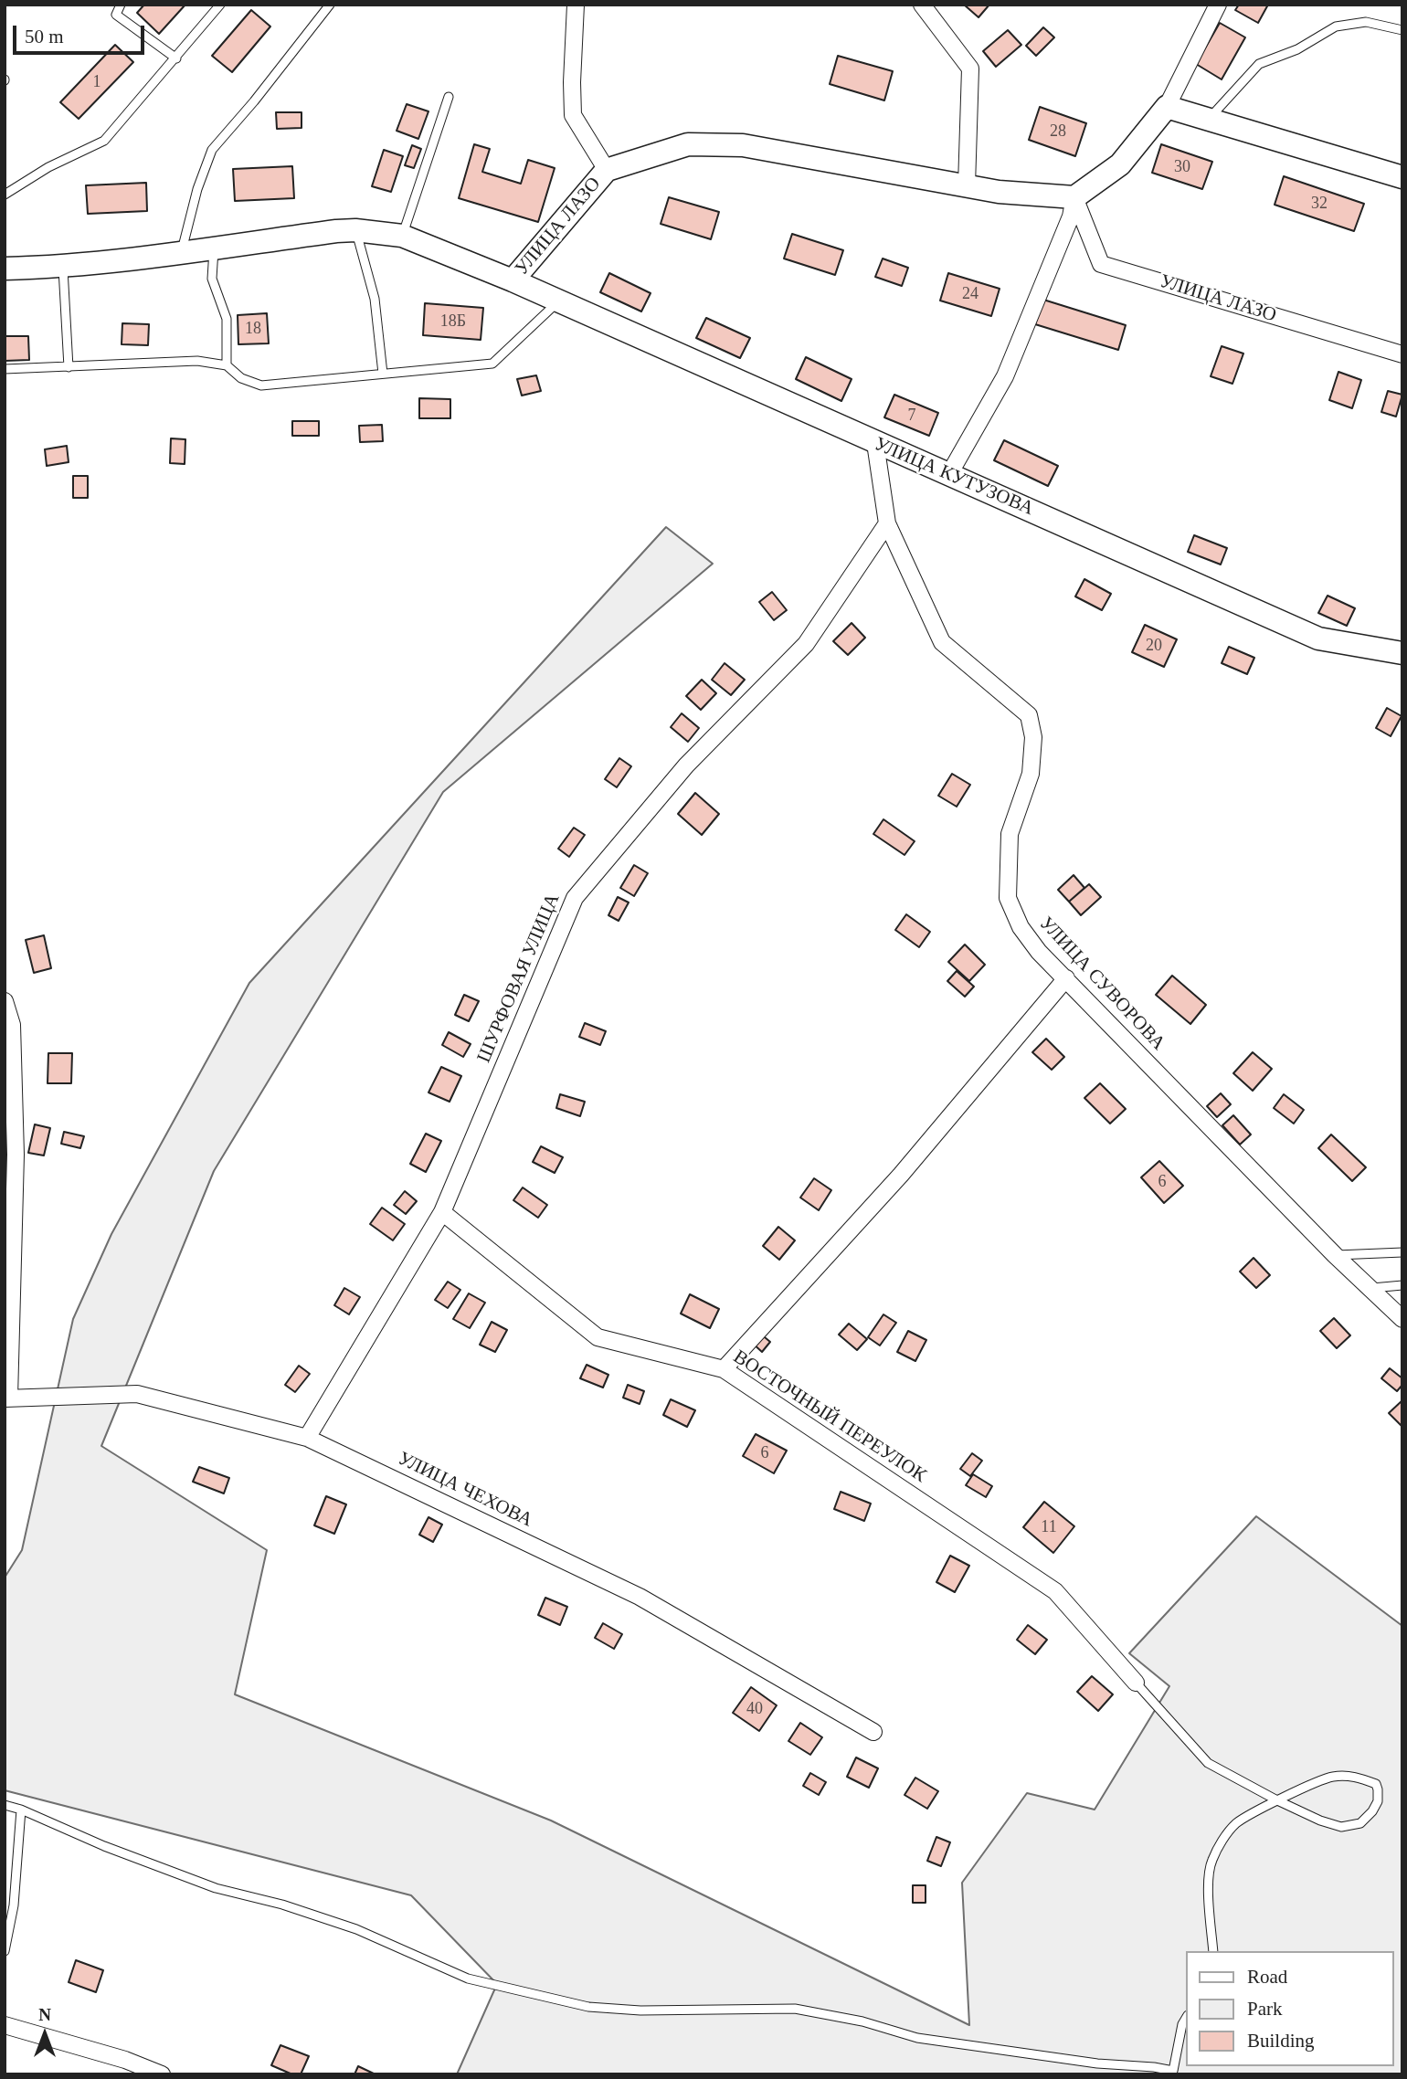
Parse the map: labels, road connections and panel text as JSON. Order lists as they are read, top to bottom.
{
  "streets": {
    "street": [
      "УЛИЦА ЛАЗО",
      "УЛИЦА КУТУЗОВА",
      "ШУРФОВАЯ УЛИЦА",
      "УЛИЦА СУВОРОВА",
      "ВОСТОЧНЫЙ ПЕРЕУЛОК",
      "УЛИЦА ЧЕХОВА"
    ]
  },
  "crossings": [
    ["УЛИЦА ЛАЗО", "УЛИЦА КУТУЗОВА"],
    ["УЛИЦА КУТУЗОВА", "УЛИЦА СУВОРОВА"],
    ["ШУРФОВАЯ УЛИЦА", "УЛИЦА СУВОРОВА"],
    ["ШУРФОВАЯ УЛИЦА", "ВОСТОЧНЫЙ ПЕРЕУЛОК"],
    ["ШУРФОВАЯ УЛИЦА", "УЛИЦА ЧЕХОВА"]
  ],
  "house_numbers": [
    "1",
    "28",
    "30",
    "32",
    "24",
    "18Б",
    "18",
    "7",
    "20",
    "6",
    "6",
    "11",
    "40"
  ],
  "legend": ["Road", "Park", "Building"],
  "scale_bar": "50 m",
  "north": "top"
}
